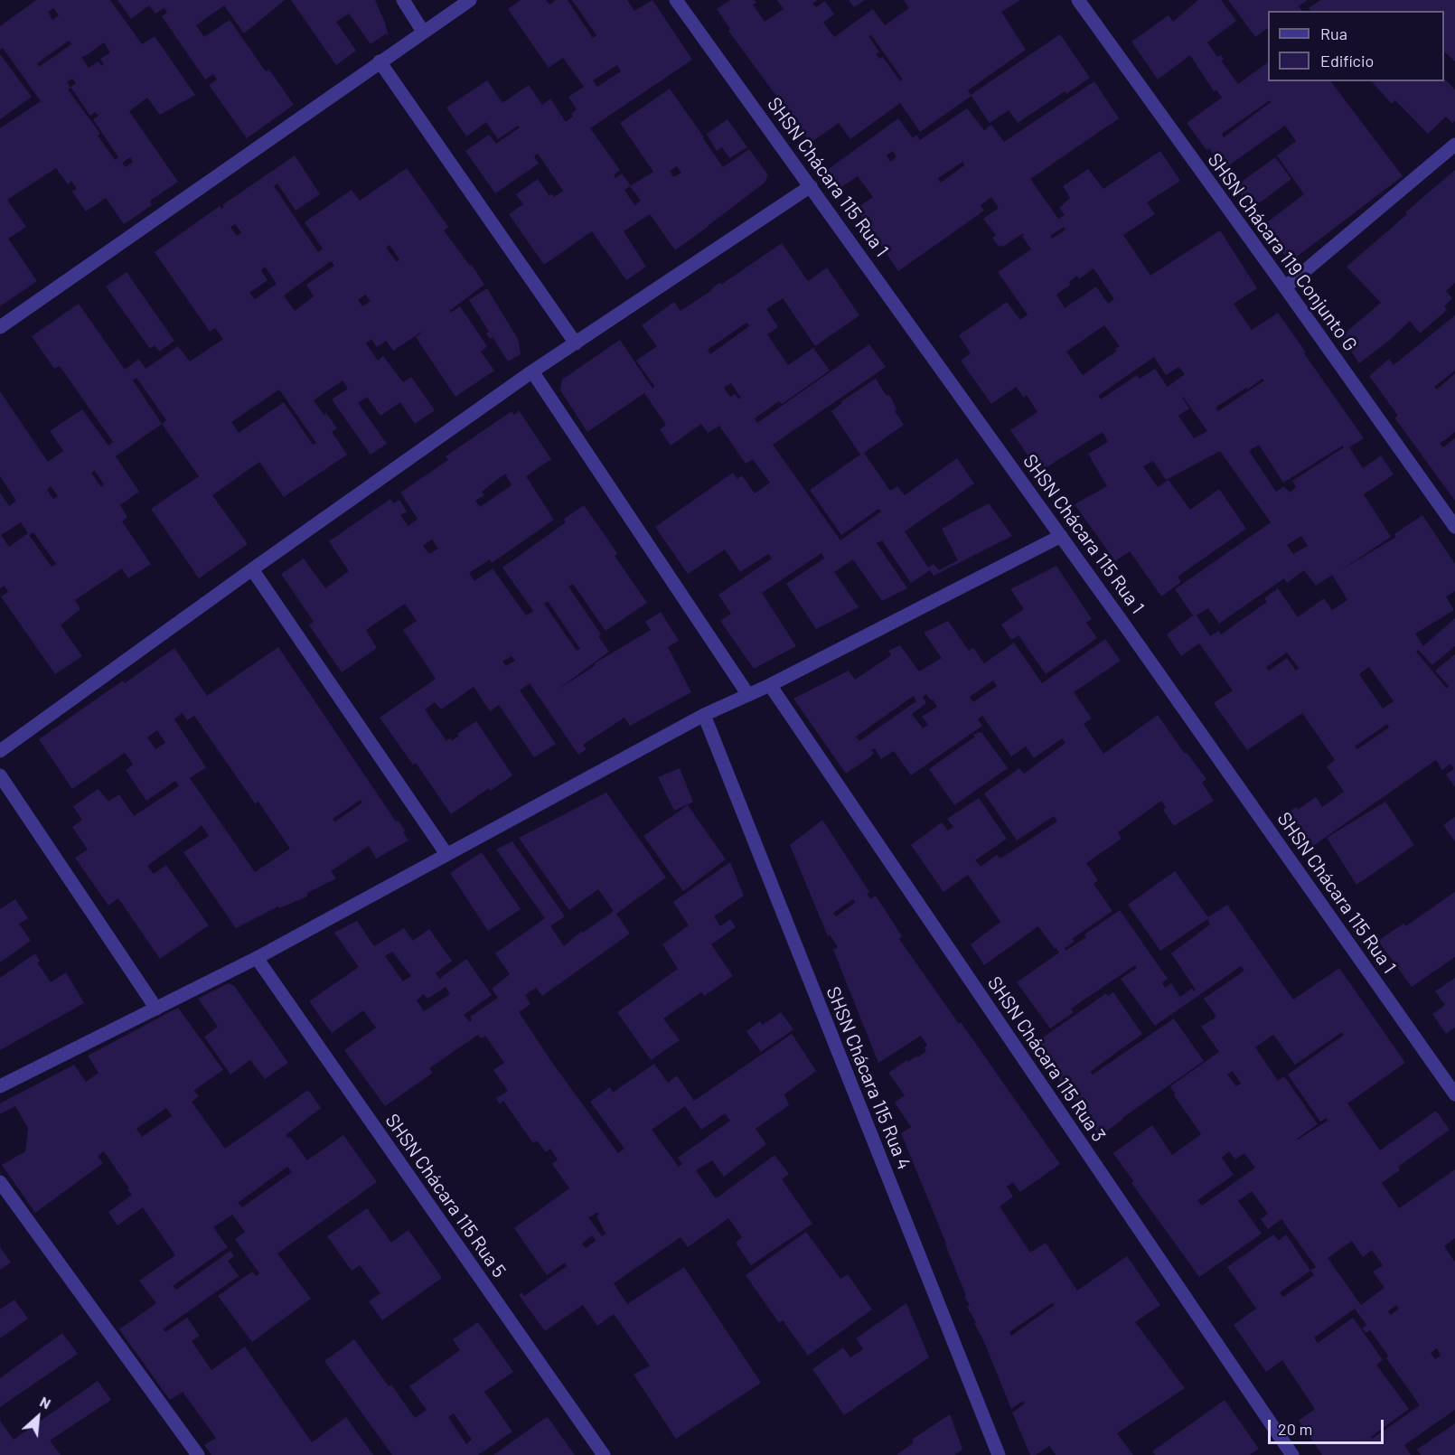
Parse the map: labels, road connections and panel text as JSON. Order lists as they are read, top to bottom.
{
  "streets": {
    "street": [
      "SHSN Chácara 115 Rua 1",
      "SHSN Chácara 119 Conjunto G",
      "SHSN Chácara 115 Rua 3",
      "SHSN Chácara 115 Rua 4",
      "SHSN Chácara 115 Rua 5"
    ]
  },
  "legend": ["Rua", "Edifício"],
  "scale_bar": "20 m",
  "north": "top right"
}
